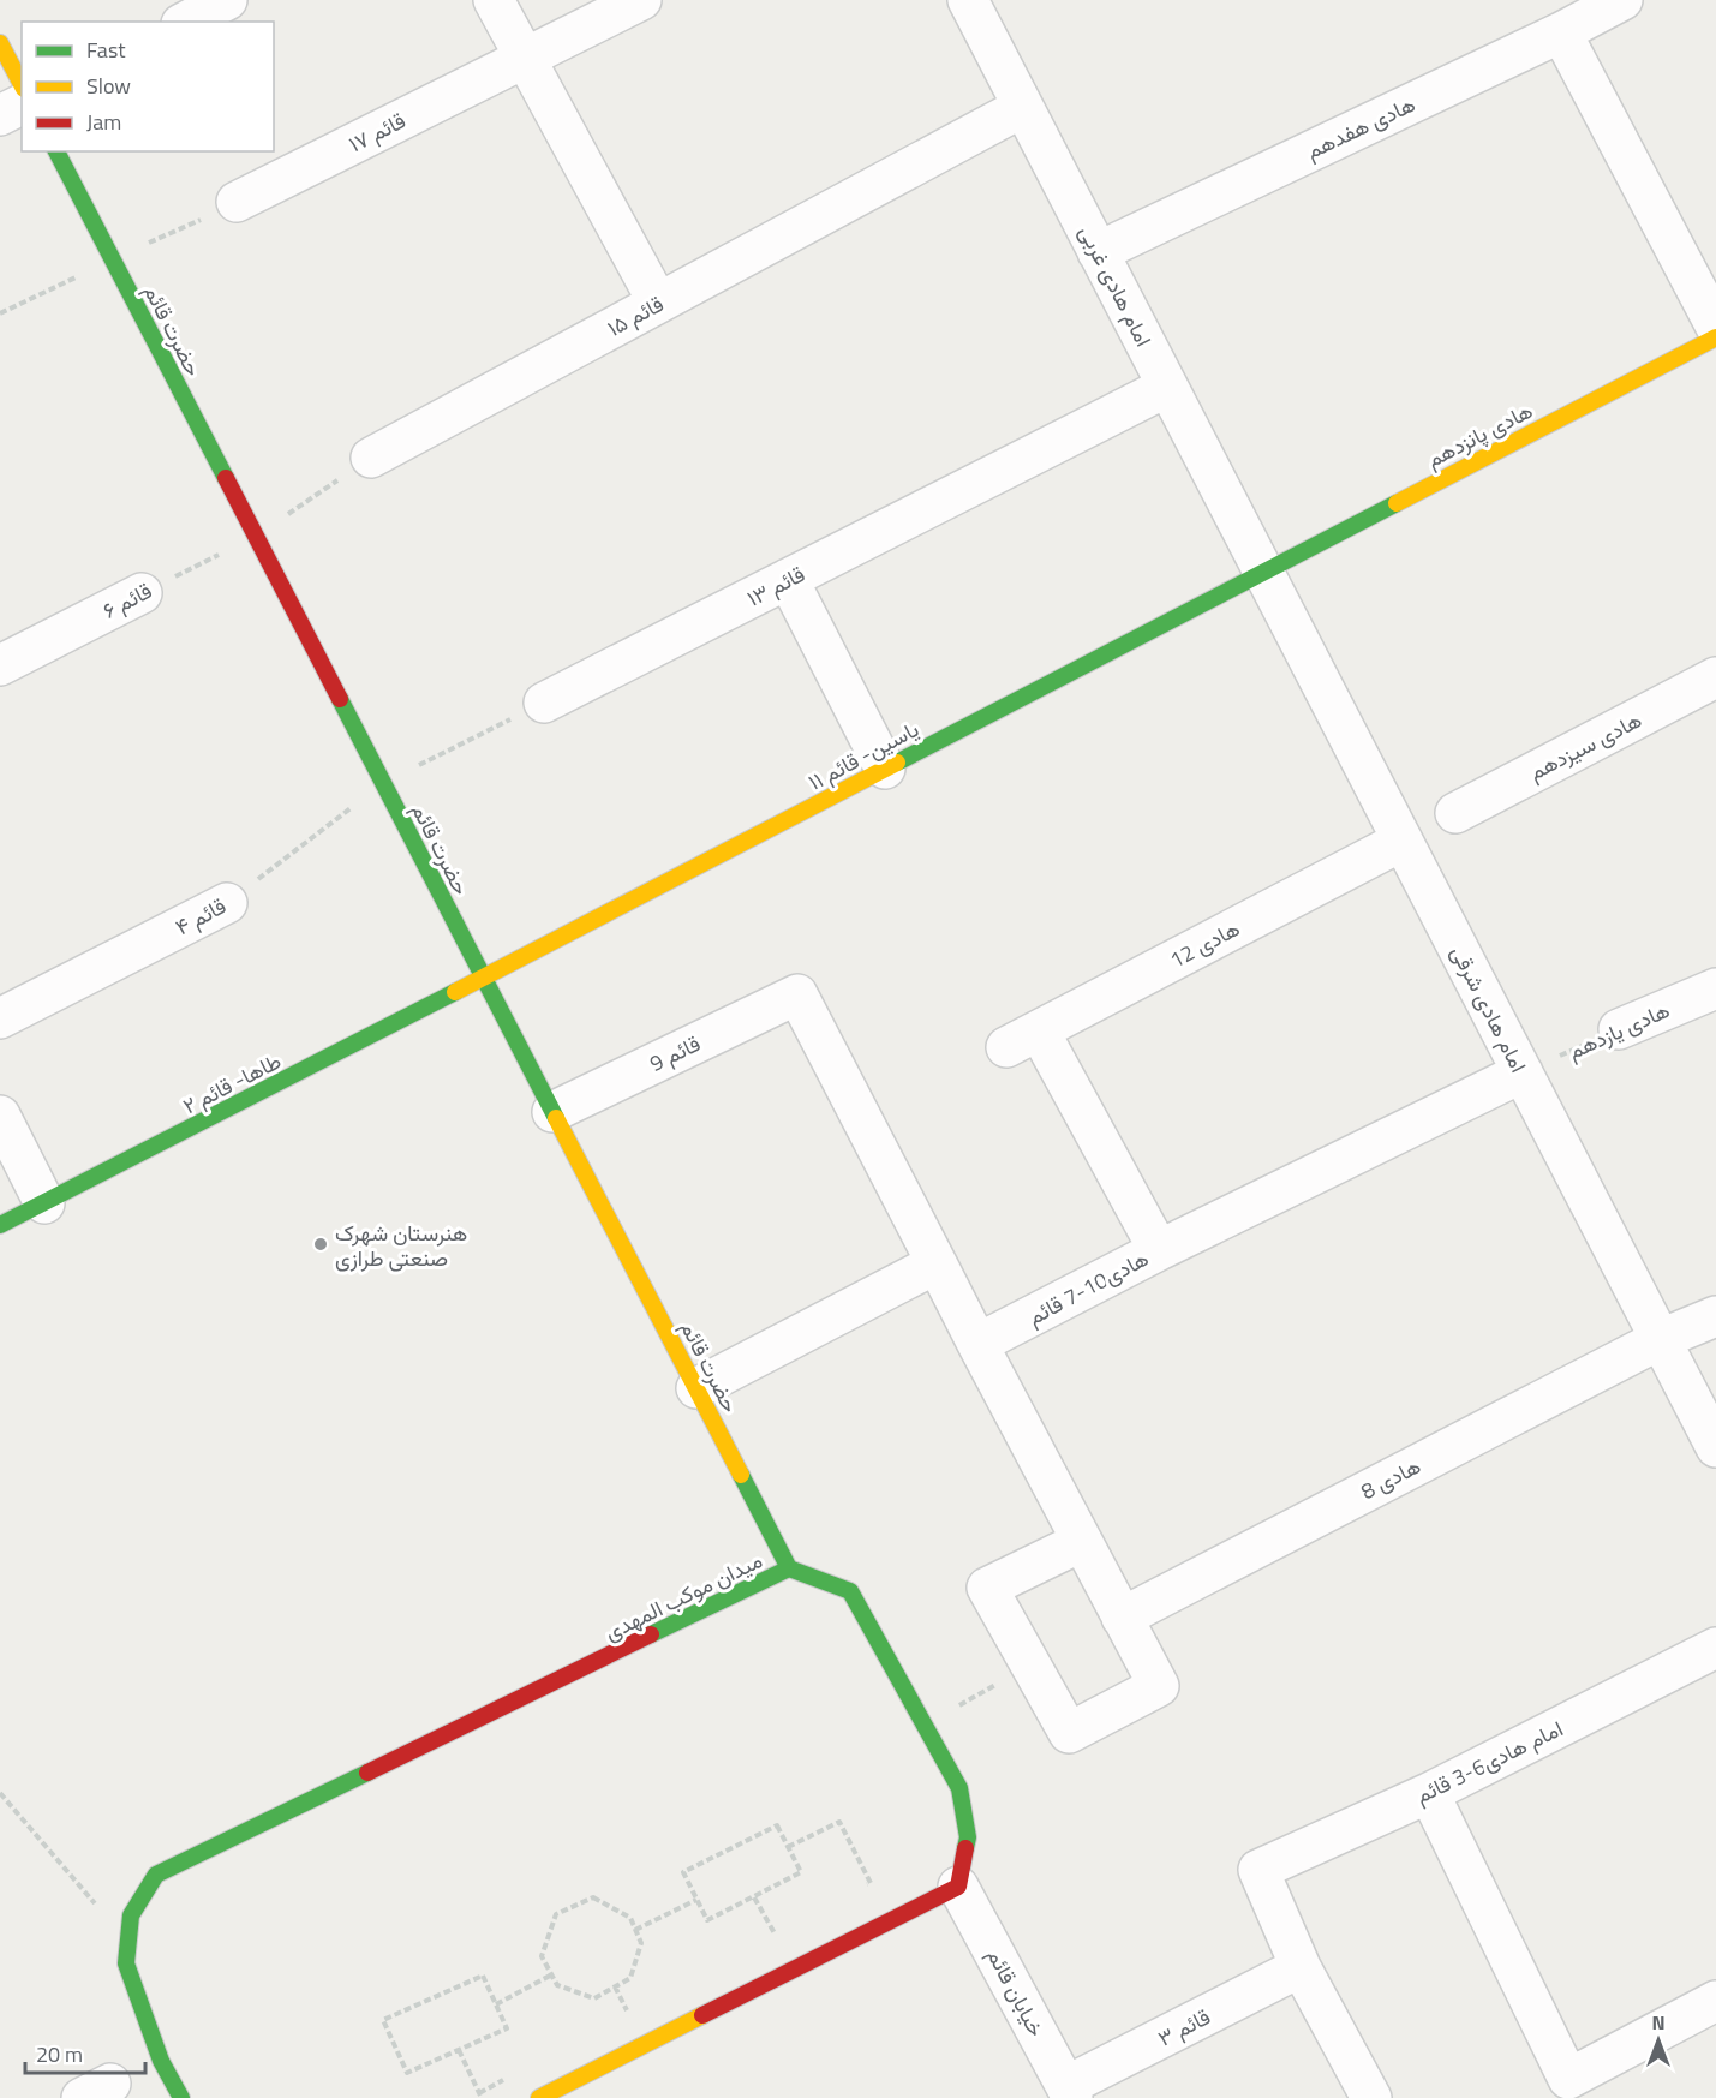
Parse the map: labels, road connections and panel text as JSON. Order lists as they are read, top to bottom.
{
  "streets": {
    "street": [
      "هادی هفدهم",
      "قائم ۱۷",
      "امام هادی غربی",
      "قائم ۱۵",
      "حضرت قائم",
      "هادی پانزدهم",
      "قائم ۱۳",
      "قائم ۶",
      "هادی سیزدهم",
      "یاسین- قائم ۱۱",
      "قائم ۴",
      "12 هادی",
      "امام هادی شرقی",
      "هادی یازدهم",
      "قائم 9",
      "طاها- قائم ۲",
      "هادی10-7 قائم",
      "هادی 8",
      "میدان موکب المهدی",
      "امام هادی6-3 قائم",
      "خیابان قائم",
      "قائم ۳"
    ]
  },
  "crossings": [
    ["هادی هفدهم", "امام هادی غربی"],
    ["امام هادی غربی", "قائم ۱۵"],
    ["امام هادی غربی", "هادی پانزدهم"],
    ["امام هادی غربی", "قائم ۱۳"],
    ["امام هادی غربی", "یاسین- قائم ۱۱"],
    ["امام هادی غربی", "امام هادی شرقی"],
    ["حضرت قائم", "قائم ۶"],
    ["حضرت قائم", "یاسین- قائم ۱۱"],
    ["حضرت قائم", "قائم ۴"],
    ["حضرت قائم", "قائم 9"],
    ["حضرت قائم", "طاها- قائم ۲"],
    ["حضرت قائم", "میدان موکب المهدی"],
    ["هادی پانزدهم", "یاسین- قائم ۱۱"],
    ["هادی پانزدهم", "امام هادی شرقی"],
    ["یاسین- قائم ۱۱", "امام هادی شرقی"],
    ["یاسین- قائم ۱۱", "طاها- قائم ۲"],
    ["12 هادی", "امام هادی شرقی"],
    ["12 هادی", "هادی10-7 قائم"],
    ["امام هادی شرقی", "هادی یازدهم"],
    ["امام هادی شرقی", "هادی10-7 قائم"],
    ["امام هادی شرقی", "هادی 8"],
    ["هادی یازدهم", "هادی10-7 قائم"],
    ["میدان موکب المهدی", "خیابان قائم"],
    ["امام هادی6-3 قائم", "قائم ۳"],
    ["خیابان قائم", "قائم ۳"]
  ],
  "places": ["هنرستان شهرک صنعتی طرازی"],
  "legend": ["Fast", "Slow", "Jam"],
  "scale_bar": "20 m",
  "north": "top"
}
